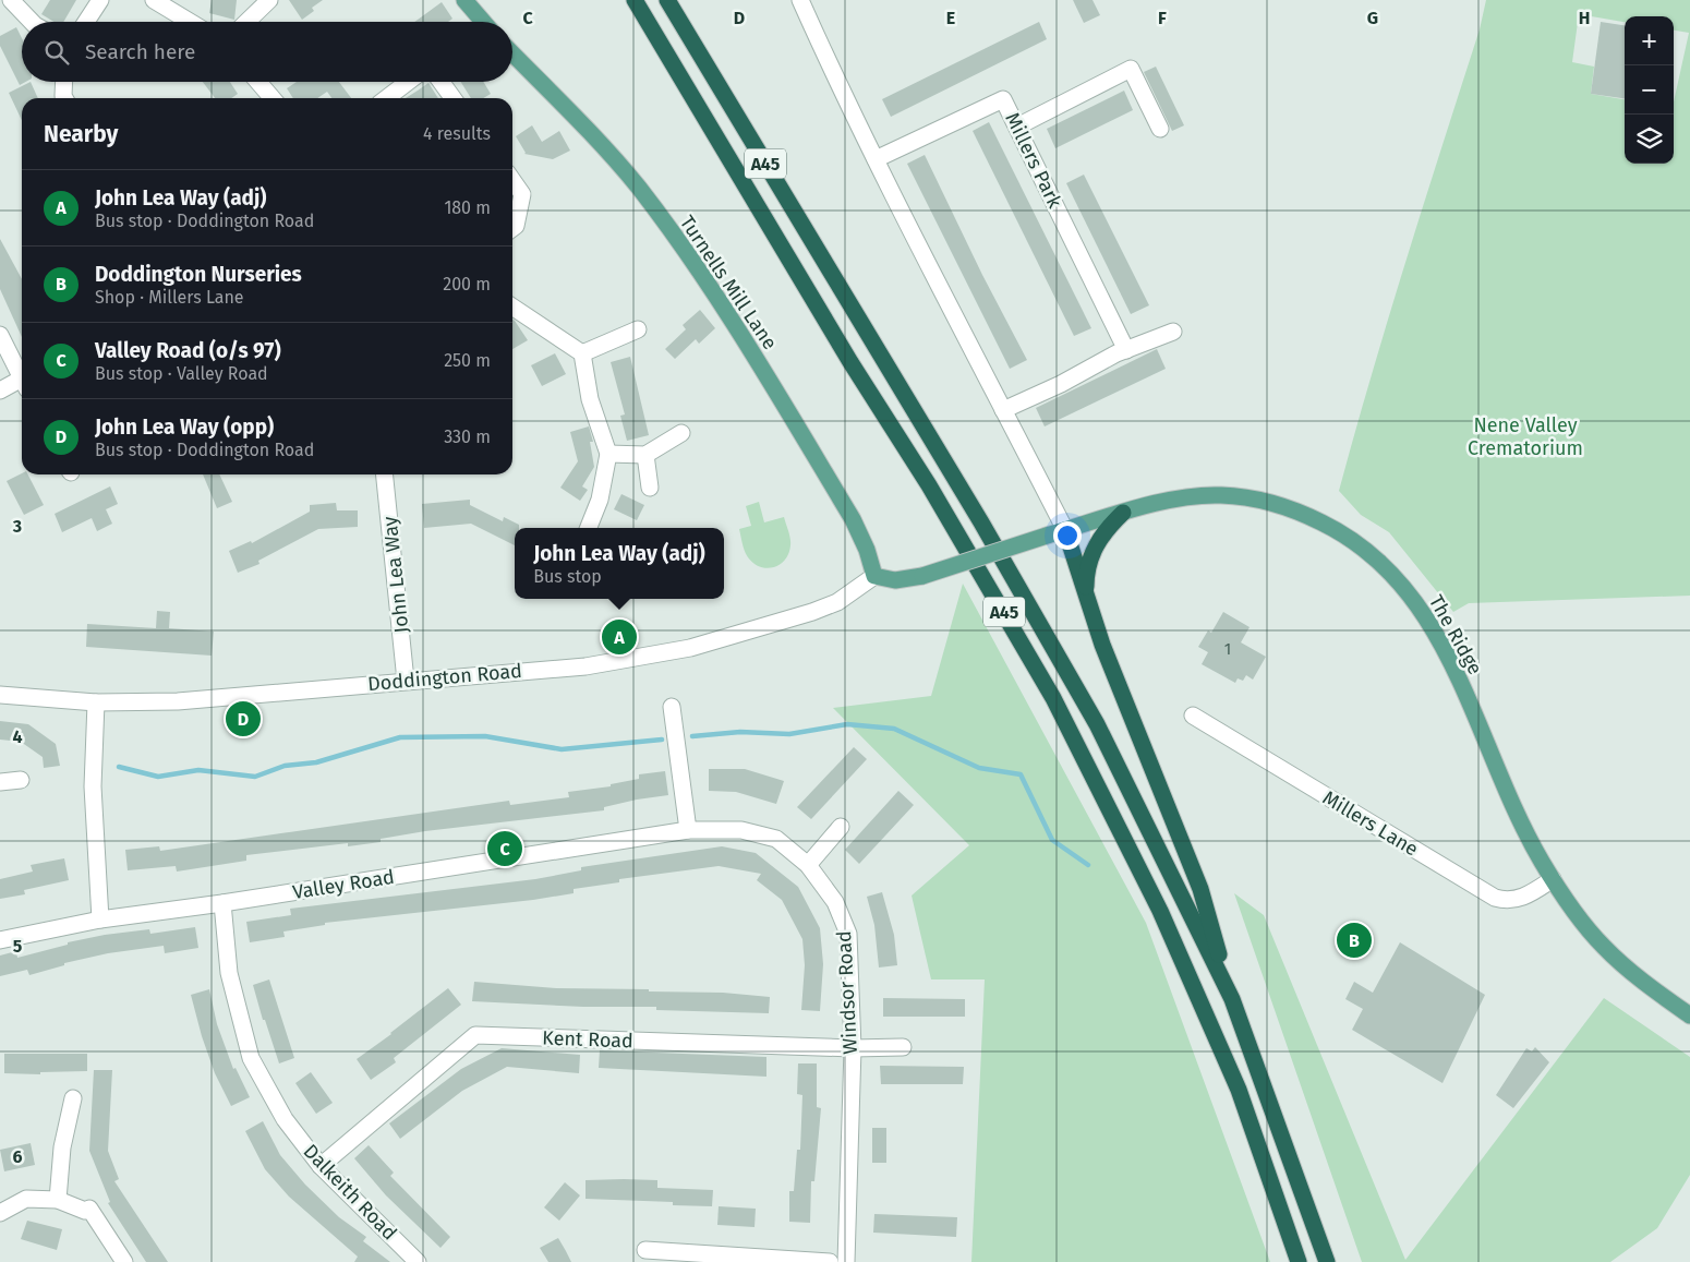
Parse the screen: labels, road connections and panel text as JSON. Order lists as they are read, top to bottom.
{
  "streets": {
    "highway": ["A45"],
    "main road": ["Turnells Mill Lane", "The Ridge"],
    "street": [
      "Millers Park",
      "John Lea Way",
      "Doddington Road",
      "Millers Lane",
      "Valley Road",
      "Windsor Road",
      "Kent Road",
      "Dalkeith Road"
    ]
  },
  "crossings": [
    ["Turnells Mill Lane", "The Ridge"],
    ["Turnells Mill Lane", "Doddington Road"],
    ["John Lea Way", "Doddington Road"],
    ["The Ridge", "Doddington Road"],
    ["The Ridge", "Millers Lane"],
    ["Valley Road", "Windsor Road"],
    ["Valley Road", "Dalkeith Road"],
    ["Windsor Road", "Kent Road"],
    ["Kent Road", "Dalkeith Road"]
  ],
  "parks": ["Nene Valley Crematorium"],
  "house_numbers": ["1"],
  "page": {
    "map_buttons": ["+", "−"],
    "search": "Search here",
    "heading": ["Nearby", "4 results"],
    "list": [
      {
        "mark": "A",
        "name": "John Lea Way (adj)",
        "note": "Bus stop · Doddington Road",
        "value": "180 m"
      },
      {
        "mark": "B",
        "name": "Doddington Nurseries",
        "note": "Shop · Millers Lane",
        "value": "200 m"
      },
      {
        "mark": "C",
        "name": "Valley Road (o/s 97)",
        "note": "Bus stop · Valley Road",
        "value": "250 m"
      },
      {
        "mark": "D",
        "name": "John Lea Way (opp)",
        "note": "Bus stop · Doddington Road",
        "value": "330 m"
      }
    ],
    "popup": ["John Lea Way (adj)", "Bus stop"],
    "pins": [
      "A",
      "D",
      "C",
      "B"
    ]
  },
  "grid": {
    "columns": [
      "C",
      "D",
      "E",
      "F",
      "G",
      "H"
    ],
    "rows": [
      "3",
      "4",
      "5",
      "6"
    ]
  }
}
